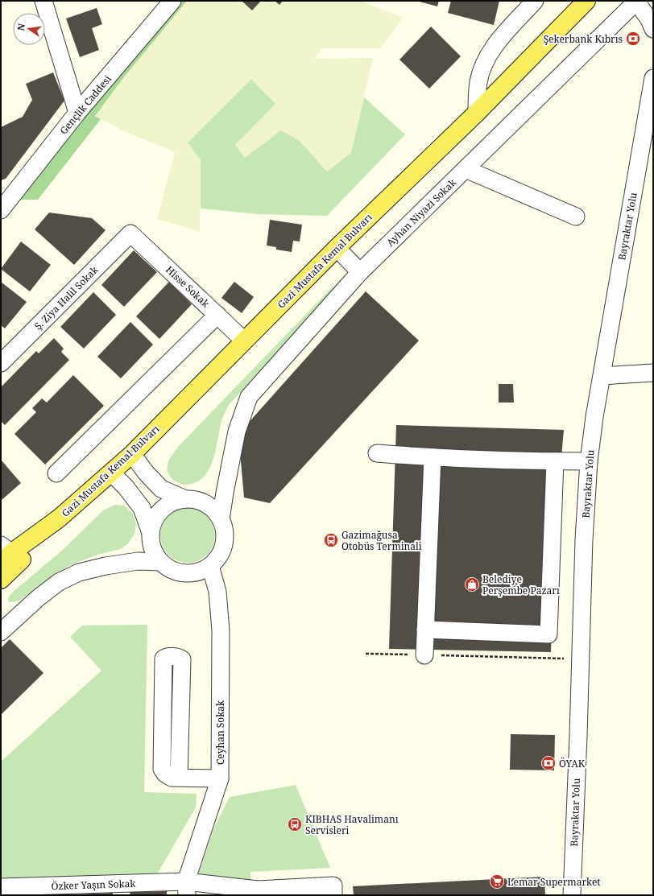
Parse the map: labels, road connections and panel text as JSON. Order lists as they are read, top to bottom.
{
  "streets": {
    "main road": ["Gazi Mustafa Kemal Bulvarı"],
    "street": [
      "Gençlik Caddesi",
      "Ayhan Niyazi Sokak",
      "Bayraktar Yolu",
      "Hisse Sokak",
      "Ş. Ziya Halil Sokak",
      "Ceyhan Sokak",
      "Özker Yaşın Sokak"
    ]
  },
  "crossings": [
    ["Ayhan Niyazi Sokak", "Ceyhan Sokak"],
    ["Gazi Mustafa Kemal Bulvarı", "Hisse Sokak"],
    ["Hisse Sokak", "Ş. Ziya Halil Sokak"],
    ["Ceyhan Sokak", "Özker Yaşın Sokak"]
  ],
  "places": {
    "bank": ["Şekerbank Kıbrıs", "ÖYAK"],
    "bus stop": ["Gazimağusa Otobüs Terminali", "KIBHAS Havalimanı Servisleri"],
    "shop": ["Belediye Perşembe Pazarı"],
    "supermarket": ["Lemar Supermarket"]
  },
  "north": "left"
}
